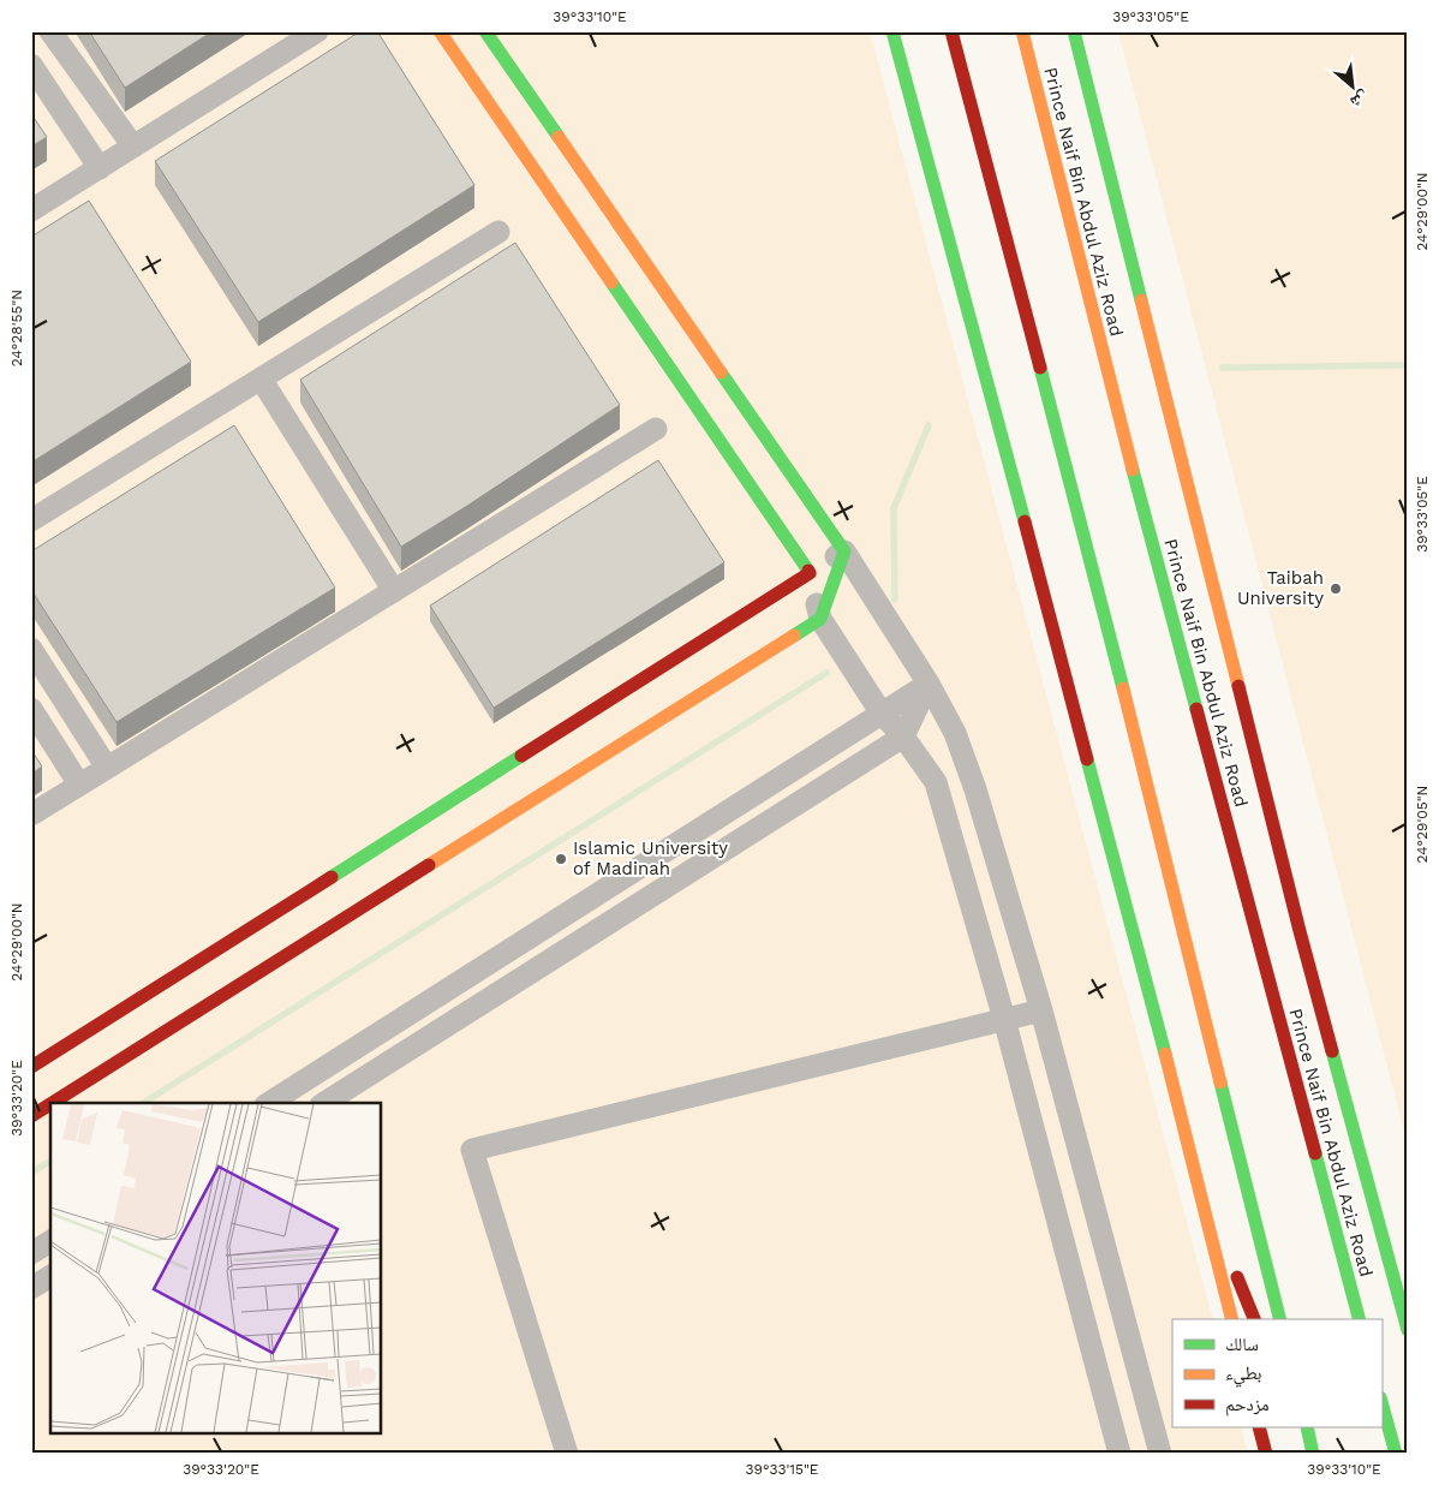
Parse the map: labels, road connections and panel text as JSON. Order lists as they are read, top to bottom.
{
  "streets": {
    "main road": ["Prince Naif Bin Abdul Aziz Road"]
  },
  "places": ["Taibah University", "Islamic University of Madinah"],
  "legend": ["سالك", "بطيء", "مزدحم"],
  "north": "bottom right",
  "coordinates": [
    "39°33'10\"E",
    "39°33'05\"E",
    "24°29'00\"N",
    "24°28'55\"N",
    "24°29'05\"N",
    "39°33'20\"E",
    "39°33'15\"E"
  ]
}
